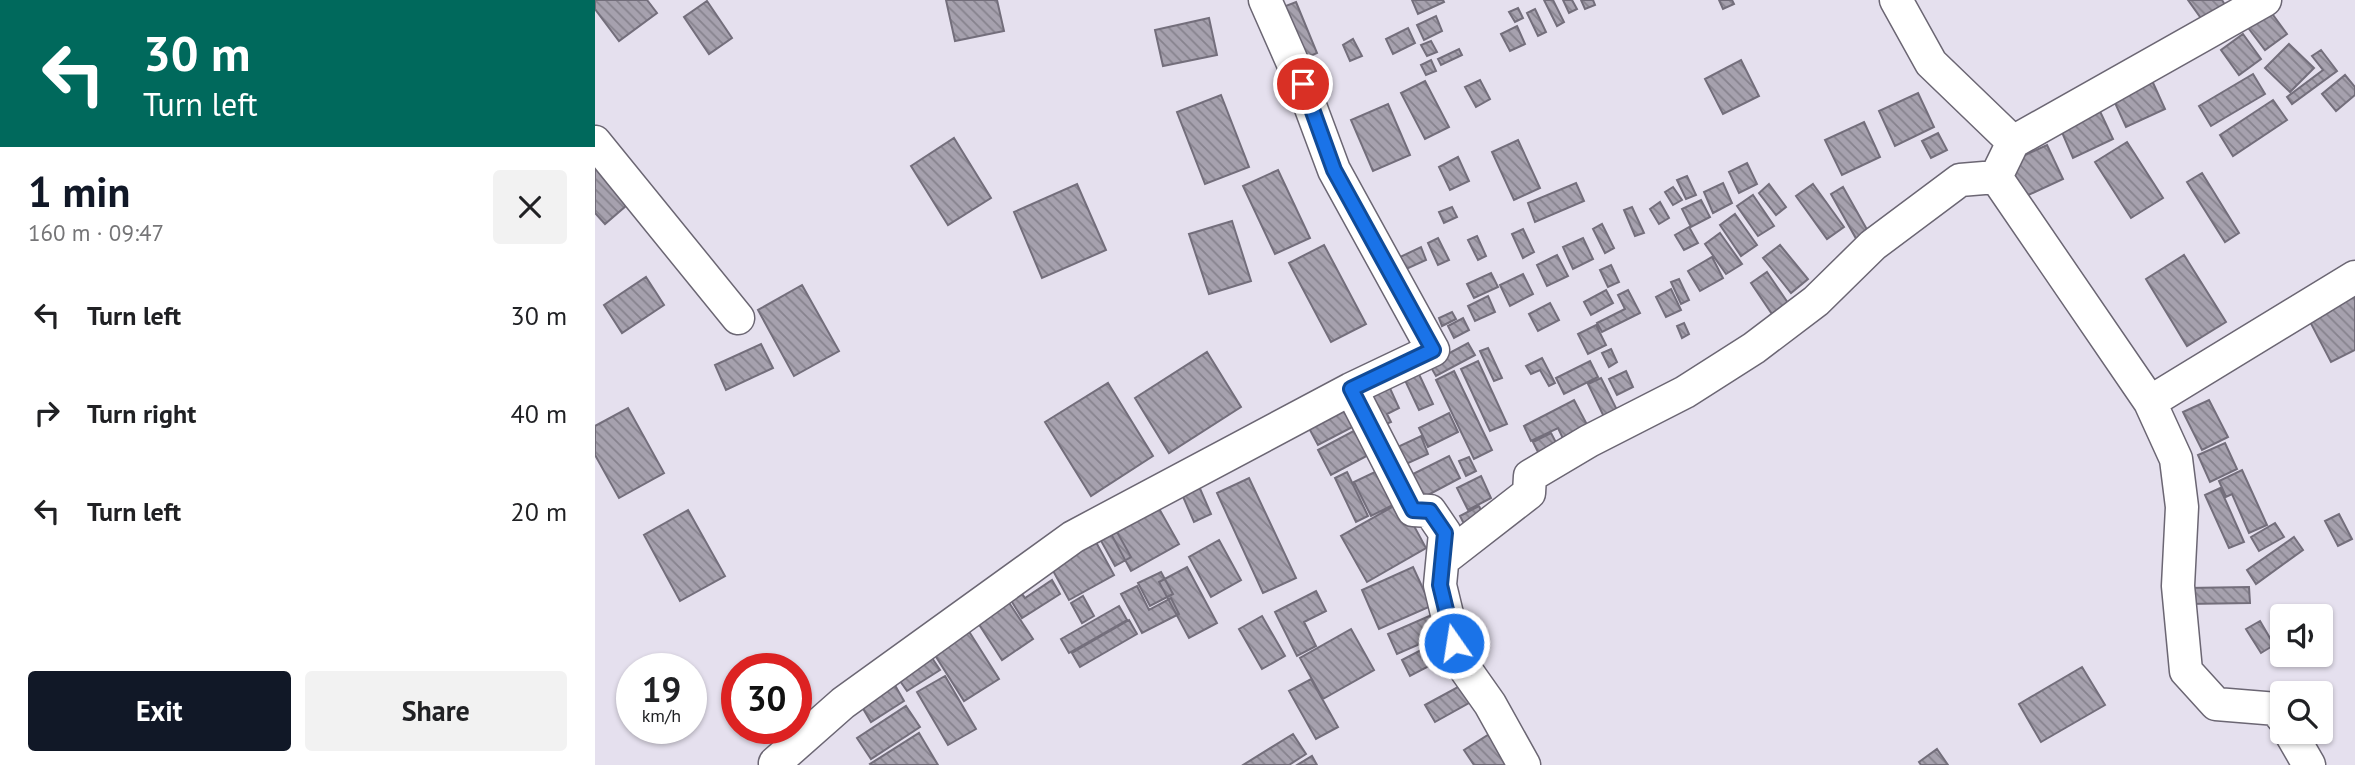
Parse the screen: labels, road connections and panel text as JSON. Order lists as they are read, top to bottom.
{
  "page": {
    "turn": ["30 m", "Turn left"],
    "heading": ["1 min", "160 m · 09:47"],
    "list": [
      {
        "name": "Turn left",
        "value": "30 m"
      },
      {
        "name": "Turn right",
        "value": "40 m"
      },
      {
        "name": "Turn left",
        "value": "20 m"
      }
    ],
    "speed": "19 km/h",
    "limit": "30",
    "buttons": ["Exit", "Share"]
  }
}
